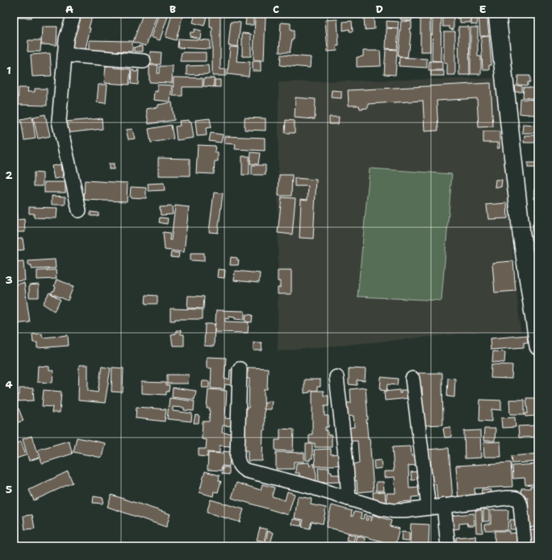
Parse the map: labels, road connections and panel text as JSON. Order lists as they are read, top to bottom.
{
  "grid": {
    "columns": [
      "A",
      "B",
      "C",
      "D",
      "E"
    ],
    "rows": [
      "1",
      "2",
      "3",
      "4",
      "5"
    ]
  }
}
